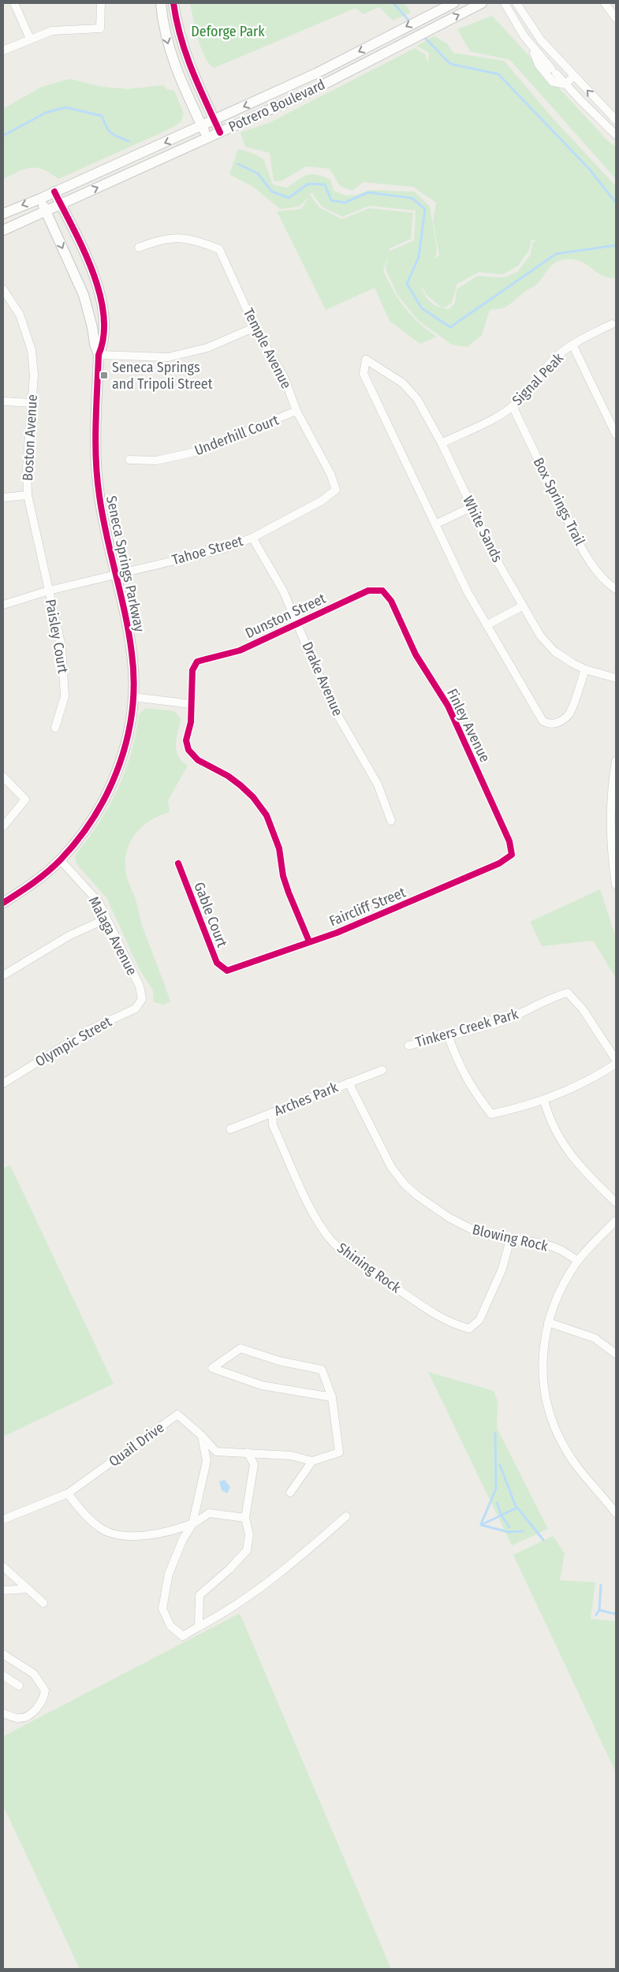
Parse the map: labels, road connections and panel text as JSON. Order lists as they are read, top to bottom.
{
  "streets": {
    "street": [
      "Potrero Boulevard",
      "Temple Avenue",
      "Signal Peak",
      "Underhill Court",
      "Boston Avenue",
      "Box Springs Trail",
      "White Sands",
      "Tahoe Street",
      "Seneca Springs Parkway",
      "Dunston Street",
      "Paisley Court",
      "Drake Avenue",
      "Finley Avenue",
      "Faircliff Street",
      "Gable Court",
      "Malaga Avenue",
      "Tinkers Creek Park",
      "Olympic Street",
      "Arches Park",
      "Blowing Rock",
      "Shining Rock",
      "Quail Drive"
    ]
  },
  "crossings": [
    ["Potrero Boulevard", "Seneca Springs Parkway"],
    ["Temple Avenue", "Underhill Court"],
    ["Temple Avenue", "Tahoe Street"],
    ["Signal Peak", "Box Springs Trail"],
    ["Signal Peak", "White Sands"],
    ["Boston Avenue", "Tahoe Street"],
    ["Boston Avenue", "Paisley Court"],
    ["Tahoe Street", "Seneca Springs Parkway"],
    ["Tahoe Street", "Paisley Court"],
    ["Tahoe Street", "Drake Avenue"],
    ["Seneca Springs Parkway", "Malaga Avenue"],
    ["Dunston Street", "Drake Avenue"],
    ["Dunston Street", "Finley Avenue"],
    ["Finley Avenue", "Faircliff Street"],
    ["Faircliff Street", "Gable Court"],
    ["Malaga Avenue", "Olympic Street"],
    ["Arches Park", "Blowing Rock"],
    ["Arches Park", "Shining Rock"],
    ["Blowing Rock", "Shining Rock"]
  ],
  "parks": ["Deforge Park"],
  "places": {
    "transit": ["Seneca Springs and Tripoli Street"]
  }
}
